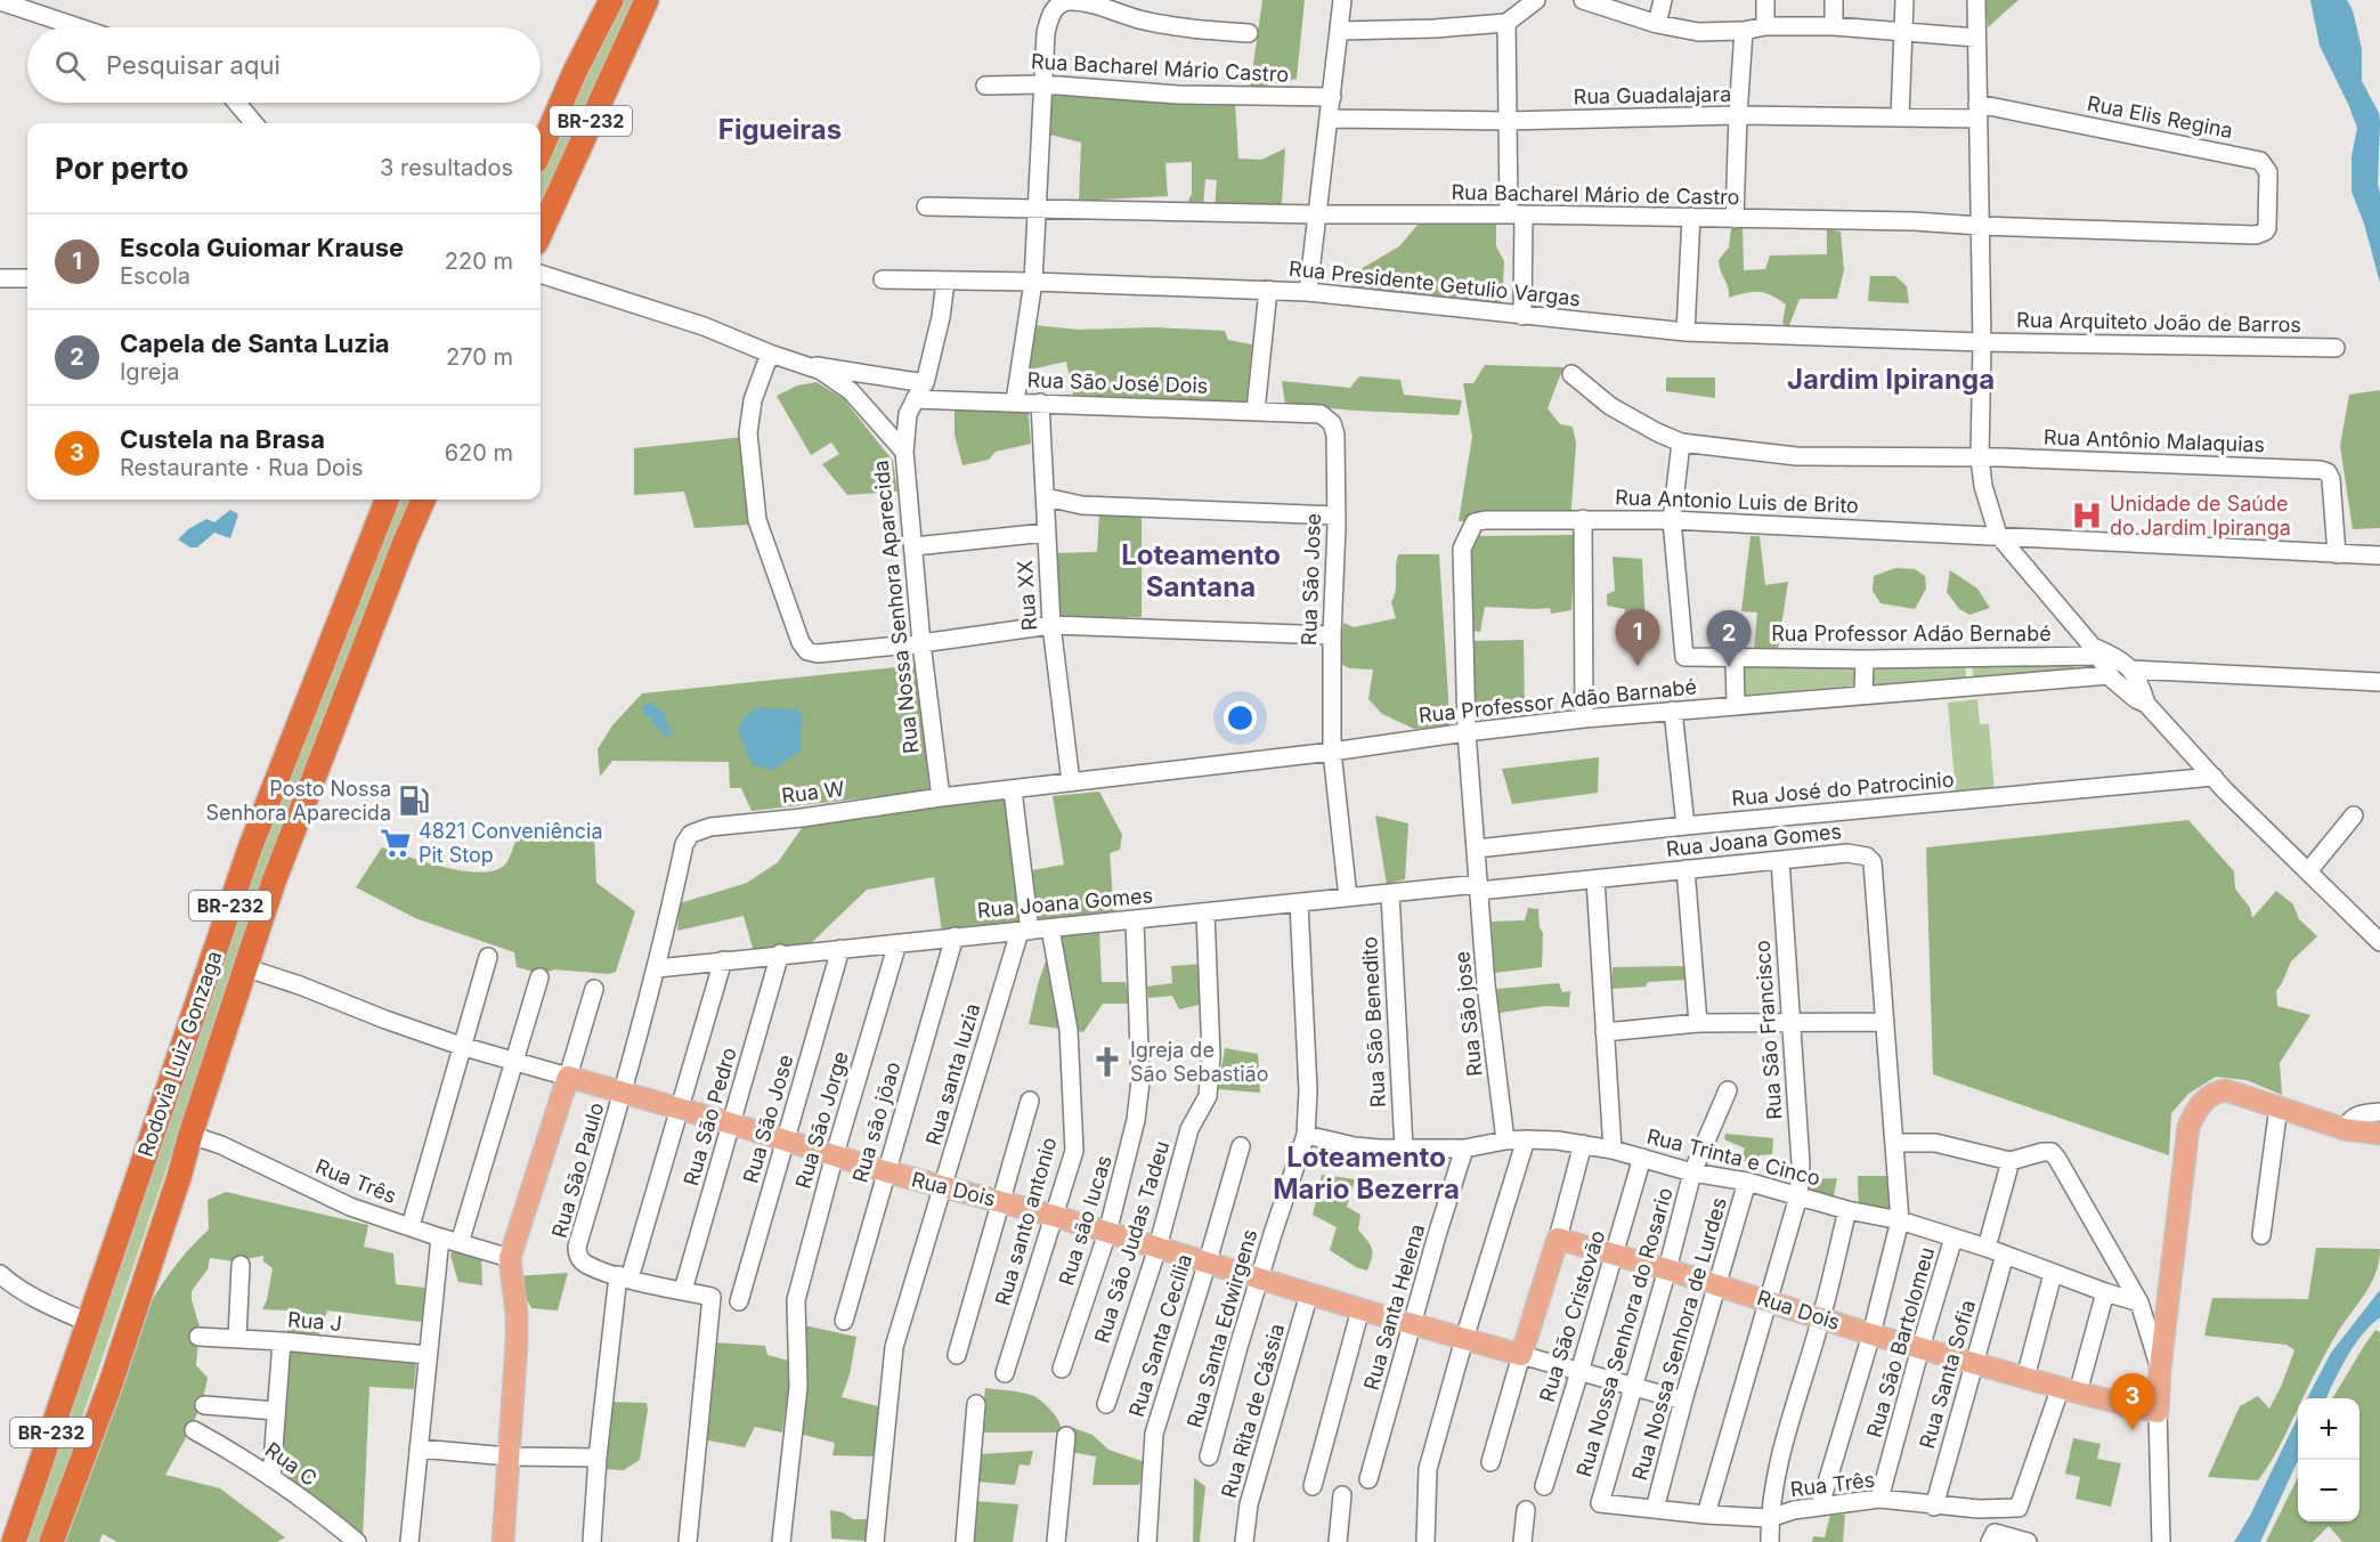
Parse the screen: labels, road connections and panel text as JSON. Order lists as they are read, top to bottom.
{
  "streets": {
    "highway": ["BR-232", "Rodovia Luiz Gonzaga"],
    "main road": ["Rua Dois"],
    "street": [
      "Rua Bacharel Mário Castro",
      "Rua Guadalajara",
      "Rua Elis Regina",
      "Rua Bacharel Mário de Castro",
      "Rua Presidente Getulio Vargas",
      "Rua Arquiteto João de Barros",
      "Rua São José Dois",
      "Rua Antônio Malaquias",
      "Rua Antonio Luis de Brito",
      "Rua São Jose",
      "Rua XX",
      "Rua Nossa Senhora Aparecida",
      "Rua Professor Adão Bernabé",
      "Rua Professor Adão Barnabé",
      "Rua José do Patrocinio",
      "Rua W",
      "Rua Joana Gomes",
      "Rua São jose",
      "Rua São Benedito",
      "Rua São Francisco",
      "Rua santa luzia",
      "Rua São Pedro",
      "Rua São Jorge",
      "Rua são jõao",
      "Rua Trinta e Cinco",
      "Rua São Paulo",
      "Rua Três",
      "Rua são lucas",
      "Rua santo antonio",
      "Rua São Judas Tadeu",
      "Rua Santa Helena",
      "Rua São Cristovão",
      "Rua J",
      "Rua Santa Edwirgens",
      "Rua Nossa Senhora do Rosario",
      "Rua Santa Cecília",
      "Rua Nossa Senhora de Lurdes",
      "Rua São Bartolomeu",
      "Rua Santa Sofia",
      "Rua Rita de Cássia",
      "Rua C"
    ]
  },
  "crossings": [
    ["Rua Guadalajara", "Rua Elis Regina"],
    ["Rua Elis Regina", "Rua Bacharel Mário de Castro"],
    ["Rua Presidente Getulio Vargas", "Rua Arquiteto João de Barros"],
    ["Rua São José Dois", "Rua São Jose"],
    ["Rua São José Dois", "Rua XX"],
    ["Rua Antônio Malaquias", "Rua Antonio Luis de Brito"],
    ["Rua Antonio Luis de Brito", "Rua Professor Adão Bernabé"],
    ["Rua Antonio Luis de Brito", "Rua São jose"],
    ["Rua São Jose", "Rua Professor Adão Barnabé"],
    ["Rua São Jose", "Rua Joana Gomes"],
    ["Rua São Jose", "Rua Dois"],
    ["Rua XX", "Rua Professor Adão Barnabé"],
    ["Rua Nossa Senhora Aparecida", "Rua W"],
    ["Rua Professor Adão Barnabé", "Rua São jose"],
    ["Rua José do Patrocinio", "Rua São jose"],
    ["Rua W", "Rua São Paulo"],
    ["Rua Joana Gomes", "Rua São jose"],
    ["Rua Joana Gomes", "Rua São Benedito"],
    ["Rua Joana Gomes", "Rua São Francisco"],
    ["Rua Joana Gomes", "Rua santa luzia"],
    ["Rua Joana Gomes", "Rua São Pedro"],
    ["Rua Joana Gomes", "Rua São Jorge"],
    ["Rua Joana Gomes", "Rua são jõao"],
    ["Rua Joana Gomes", "Rua São Paulo"],
    ["Rua Joana Gomes", "Rua são lucas"],
    ["Rua Joana Gomes", "Rua santo antonio"],
    ["Rua Joana Gomes", "Rua São Judas Tadeu"],
    ["Rua São jose", "Rua Trinta e Cinco"],
    ["Rua São Benedito", "Rua Trinta e Cinco"],
    ["Rua São Francisco", "Rua Trinta e Cinco"],
    ["Rua São Francisco", "Rua Três"],
    ["Rua São Francisco", "Rua Dois"],
    ["Rodovia Luiz Gonzaga", "Rua Três"],
    ["Rodovia Luiz Gonzaga", "Rua Dois"],
    ["Rua santa luzia", "Rua Dois"],
    ["Rua São Pedro", "Rua São Paulo"],
    ["Rua São Pedro", "Rua Dois"],
    ["Rua São Jorge", "Rua Dois"],
    ["Rua são jõao", "Rua Dois"],
    ["Rua Trinta e Cinco", "Rua Santa Helena"],
    ["Rua Trinta e Cinco", "Rua São Cristovão"],
    ["Rua Trinta e Cinco", "Rua Santa Edwirgens"],
    ["Rua Trinta e Cinco", "Rua Nossa Senhora do Rosario"],
    ["Rua Trinta e Cinco", "Rua Nossa Senhora de Lurdes"],
    ["Rua Trinta e Cinco", "Rua São Bartolomeu"],
    ["Rua Trinta e Cinco", "Rua Santa Sofia"],
    ["Rua São Paulo", "Rua Dois"],
    ["Rua Três", "Rua Dois"],
    ["Rua Três", "Rua Nossa Senhora do Rosario"],
    ["Rua Três", "Rua Nossa Senhora de Lurdes"],
    ["Rua Três", "Rua São Bartolomeu"],
    ["Rua Três", "Rua Santa Sofia"],
    ["Rua Dois", "Rua são lucas"],
    ["Rua Dois", "Rua santo antonio"],
    ["Rua Dois", "Rua São Judas Tadeu"],
    ["Rua Dois", "Rua Santa Helena"],
    ["Rua Dois", "Rua São Cristovão"],
    ["Rua Dois", "Rua Santa Edwirgens"],
    ["Rua Dois", "Rua Nossa Senhora do Rosario"],
    ["Rua Dois", "Rua Santa Cecília"],
    ["Rua Dois", "Rua Nossa Senhora de Lurdes"],
    ["Rua Dois", "Rua São Bartolomeu"],
    ["Rua Dois", "Rua Santa Sofia"],
    ["Rua Dois", "Rua Rita de Cássia"]
  ],
  "districts": [
    "Figueiras",
    "Jardim Ipiranga",
    "Loteamento Santana",
    "Loteamento Mario Bezerra"
  ],
  "places": {
    "hospital": ["Unidade de Saúde do Jardim Ipiranga"],
    "fuel station": ["Posto Nossa Senhora Aparecida"],
    "supermarket": ["4821 Conveniência Pit Stop"],
    "church": ["Igreja de São Sebastião"]
  },
  "page": {
    "search": "Pesquisar aqui",
    "heading": ["Por perto", "3 resultados"],
    "list": [
      {
        "mark": "1",
        "name": "Escola Guiomar Krause",
        "note": "Escola",
        "value": "220 m"
      },
      {
        "mark": "2",
        "name": "Capela de Santa Luzia",
        "note": "Igreja",
        "value": "270 m"
      },
      {
        "mark": "3",
        "name": "Custela na Brasa",
        "note": "Restaurante · Rua Dois",
        "value": "620 m"
      }
    ],
    "pins": ["1", "2", "3"],
    "map_buttons": ["+", "−"]
  }
}
